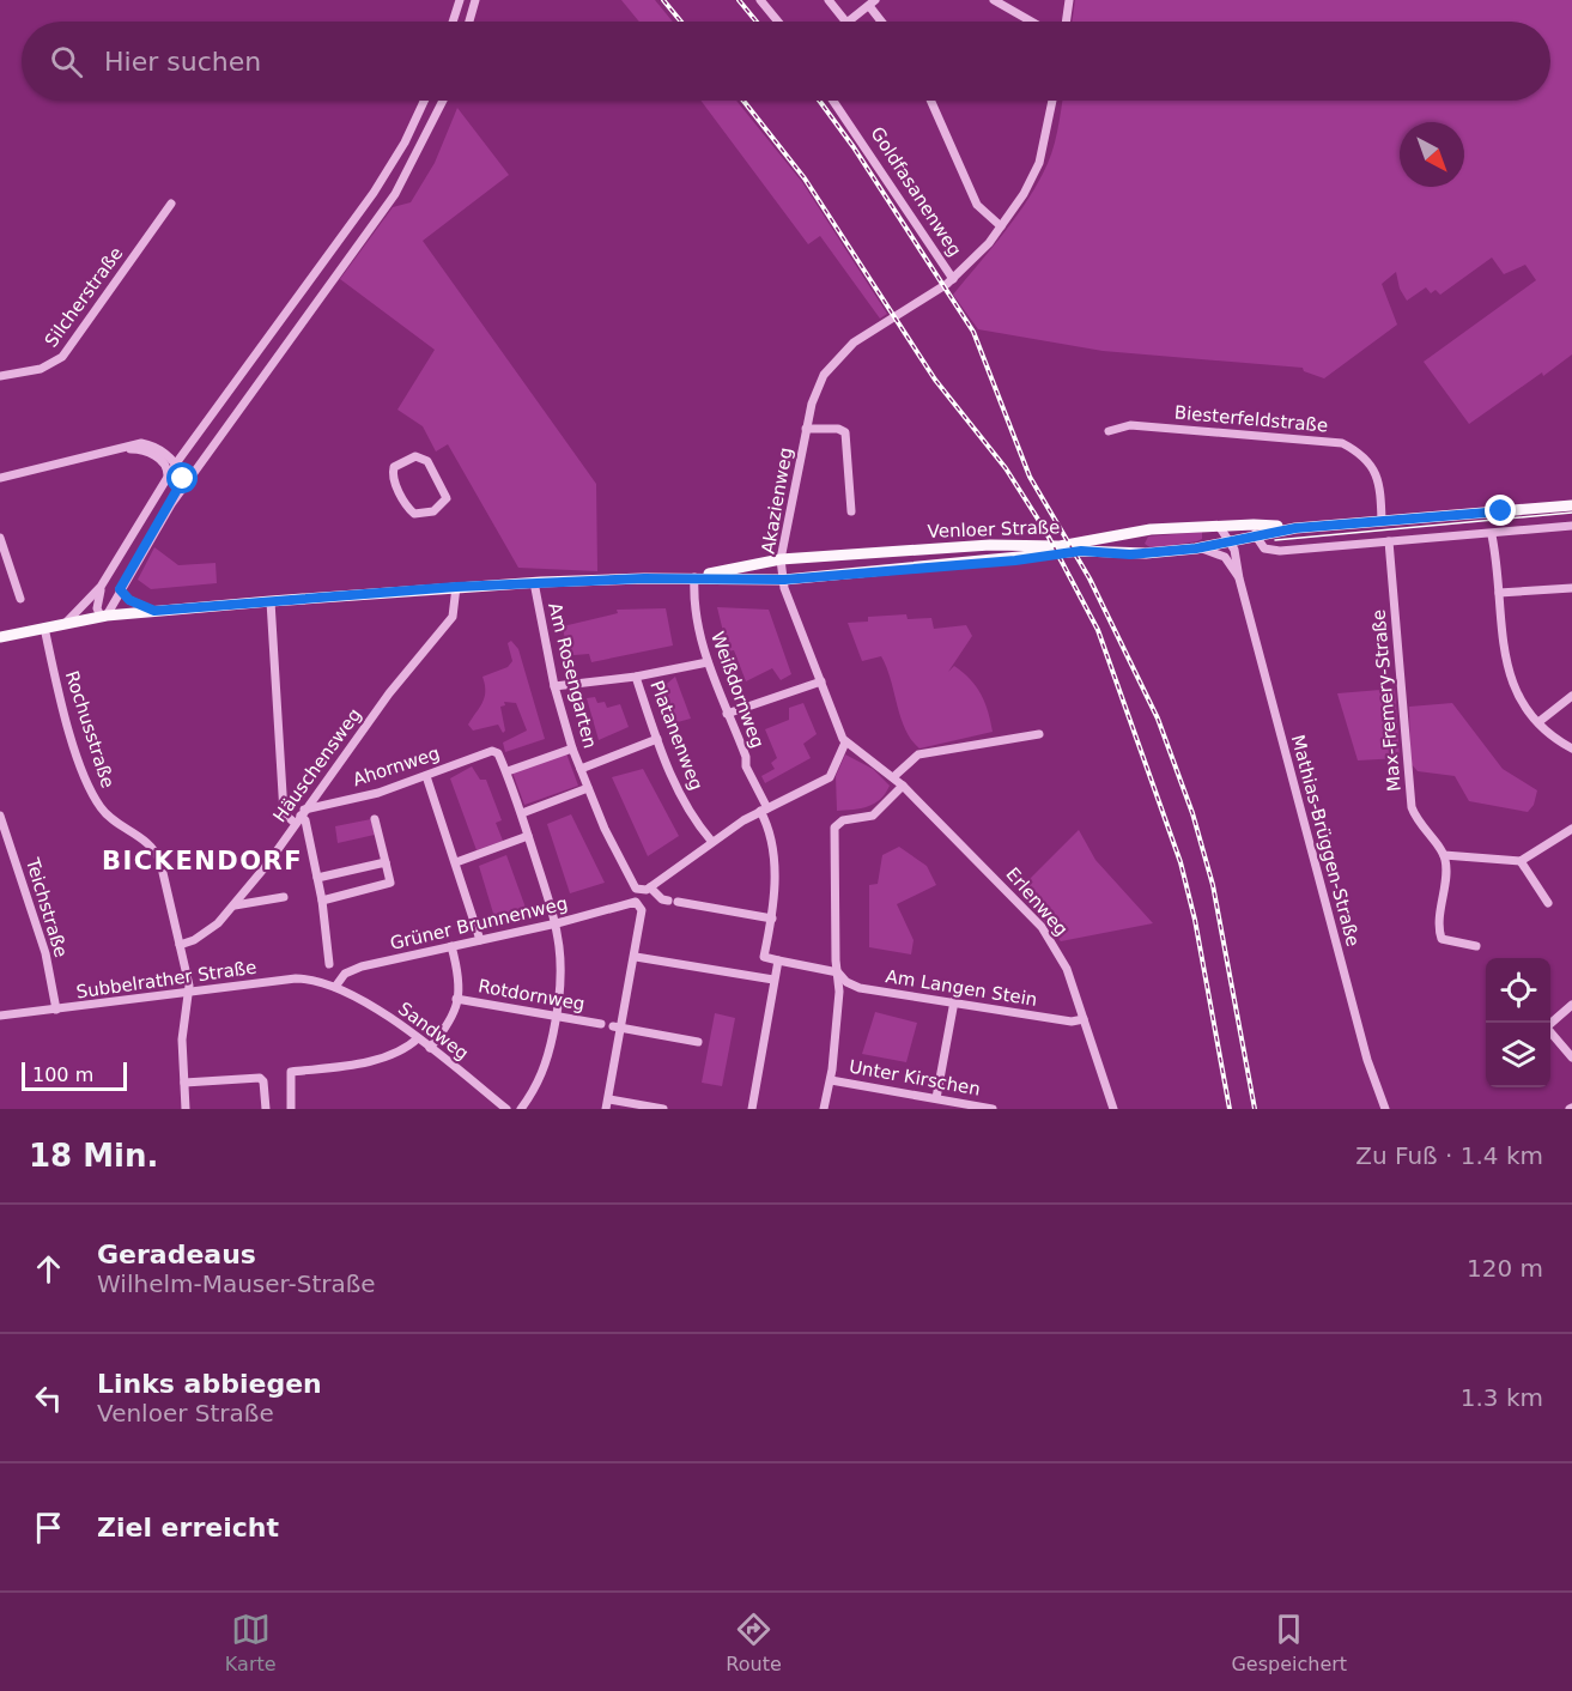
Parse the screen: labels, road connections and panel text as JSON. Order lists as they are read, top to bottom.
{
  "streets": {
    "main road": ["Venloer Straße"],
    "street": [
      "Goldfasanenweg",
      "Silcherstraße",
      "Biesterfeldstraße",
      "Akazienweg",
      "Am Rosengarten",
      "Weißdornweg",
      "Max-Fremery-Straße",
      "Rochusstraße",
      "Platanenweg",
      "Häuschensweg",
      "Ahornweg",
      "Mathias-Brüggen-Straße",
      "Erlenweg",
      "Teichstraße",
      "Grüner Brunnenweg",
      "Subbelrather Straße",
      "Am Langen Stein",
      "Rotdornweg",
      "Sandweg",
      "Unter Kirschen"
    ]
  },
  "crossings": [
    ["Goldfasanenweg", "Akazienweg"],
    ["Biesterfeldstraße", "Venloer Straße"],
    ["Akazienweg", "Venloer Straße"],
    ["Venloer Straße", "Am Rosengarten"],
    ["Venloer Straße", "Weißdornweg"],
    ["Venloer Straße", "Rochusstraße"],
    ["Venloer Straße", "Häuschensweg"],
    ["Venloer Straße", "Mathias-Brüggen-Straße"],
    ["Weißdornweg", "Am Langen Stein"],
    ["Rochusstraße", "Häuschensweg"],
    ["Rochusstraße", "Subbelrather Straße"],
    ["Häuschensweg", "Ahornweg"],
    ["Erlenweg", "Am Langen Stein"],
    ["Teichstraße", "Subbelrather Straße"],
    ["Grüner Brunnenweg", "Subbelrather Straße"],
    ["Grüner Brunnenweg", "Sandweg"],
    ["Subbelrather Straße", "Sandweg"]
  ],
  "districts": ["BICKENDORF"],
  "scale_bar": "100 m",
  "north": "bottom right",
  "page": {
    "search": "Hier suchen",
    "scale": "100 m",
    "heading": ["18 Min.", "Zu Fuß · 1.4 km"],
    "list": [
      ["Geradeaus", "Wilhelm-Mauser-Straße", "120 m"],
      ["Links abbiegen", "Venloer Straße", "1.3 km"],
      "Ziel erreicht"
    ],
    "nav": ["Karte", "Route", "Gespeichert"]
  }
}
